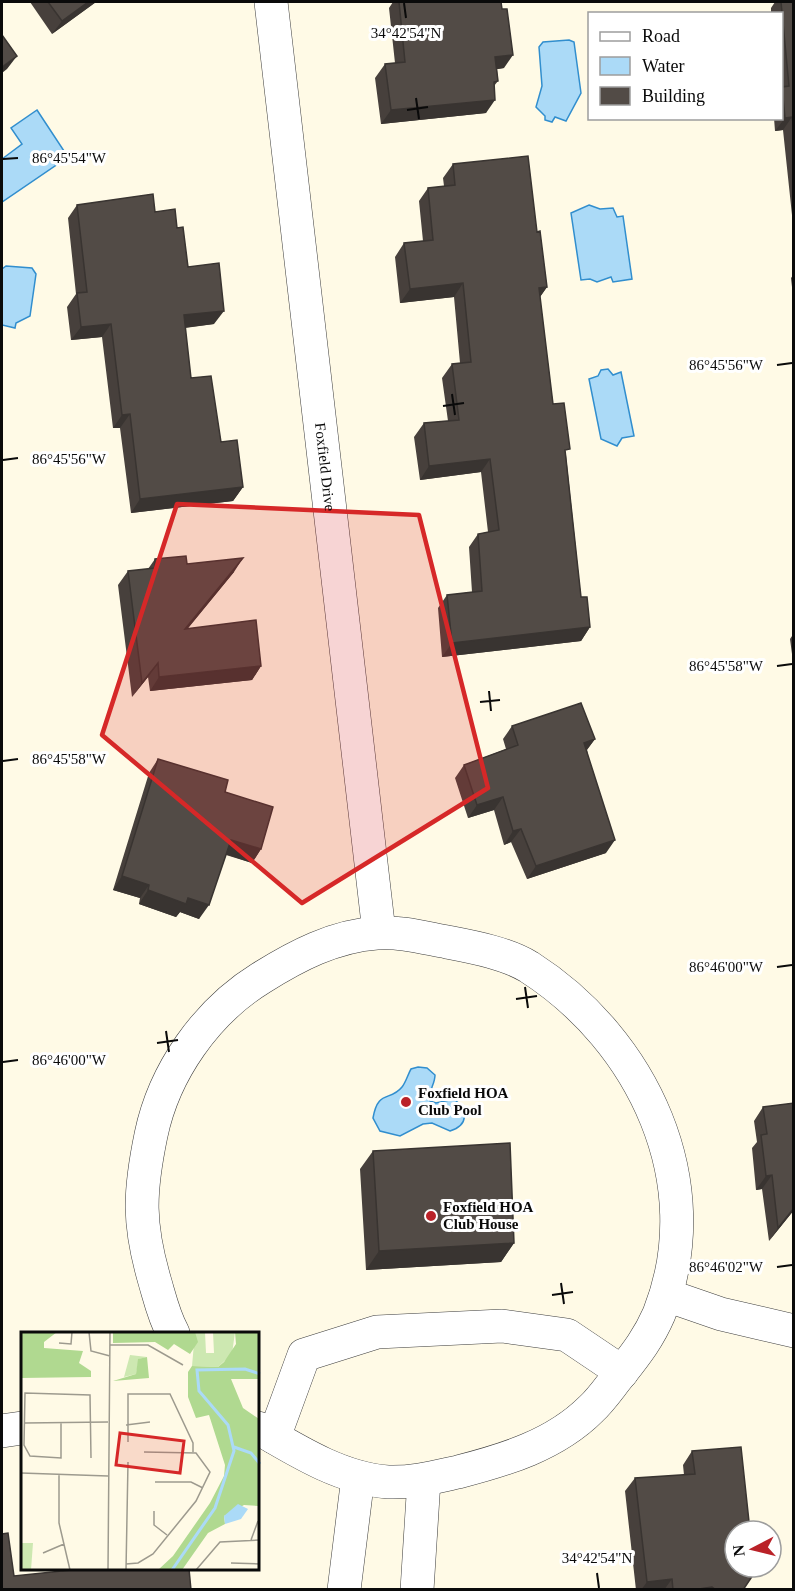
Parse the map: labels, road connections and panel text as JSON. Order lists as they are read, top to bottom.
{
  "streets": {
    "street": ["Foxfield Drive"]
  },
  "places": ["Foxfield HOA Club Pool", "Foxfield HOA Club House"],
  "legend": ["Road", "Water", "Building"],
  "north": "left",
  "coordinates": [
    "34°42'54\"N",
    "86°45'54\"W",
    "86°45'56\"W",
    "86°45'58\"W",
    "86°46'00\"W",
    "86°46'02\"W"
  ]
}
